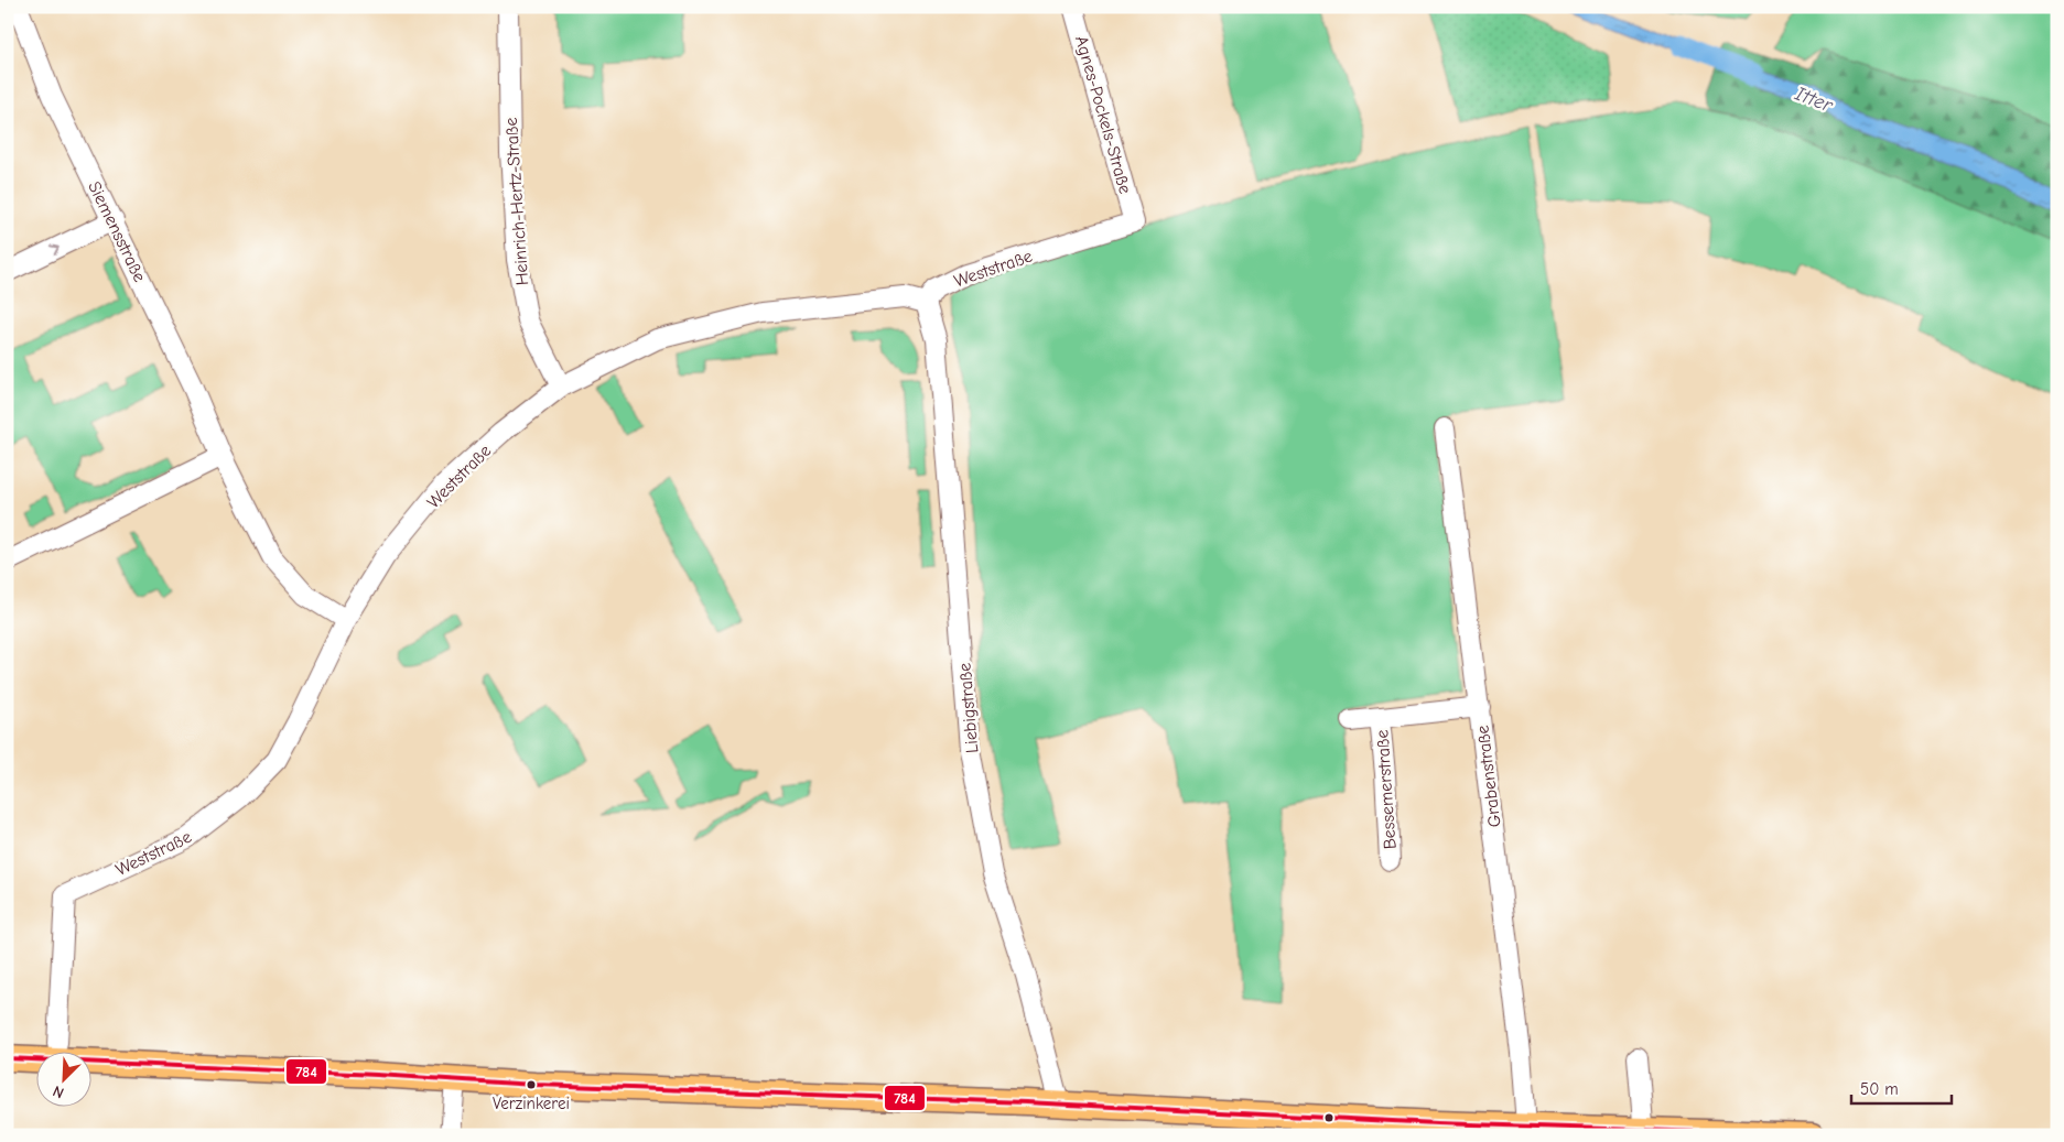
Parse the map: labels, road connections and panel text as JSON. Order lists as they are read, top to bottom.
{
  "streets": {
    "street": [
      "Agnes-Pockels-Straße",
      "Heinrich-Hertz-Straße",
      "Siemensstraße",
      "Weststraße",
      "Liebigstraße",
      "Grabenstraße",
      "Bessemerstraße"
    ]
  },
  "crossings": [
    ["Agnes-Pockels-Straße", "Weststraße"],
    ["Heinrich-Hertz-Straße", "Weststraße"],
    ["Siemensstraße", "Weststraße"],
    ["Weststraße", "Liebigstraße"],
    ["Grabenstraße", "Bessemerstraße"]
  ],
  "water": ["Itter"],
  "places": ["Verzinkerei"],
  "lines": ["transit line 784"],
  "scale_bar": "50 m",
  "north": "bottom left"
}
